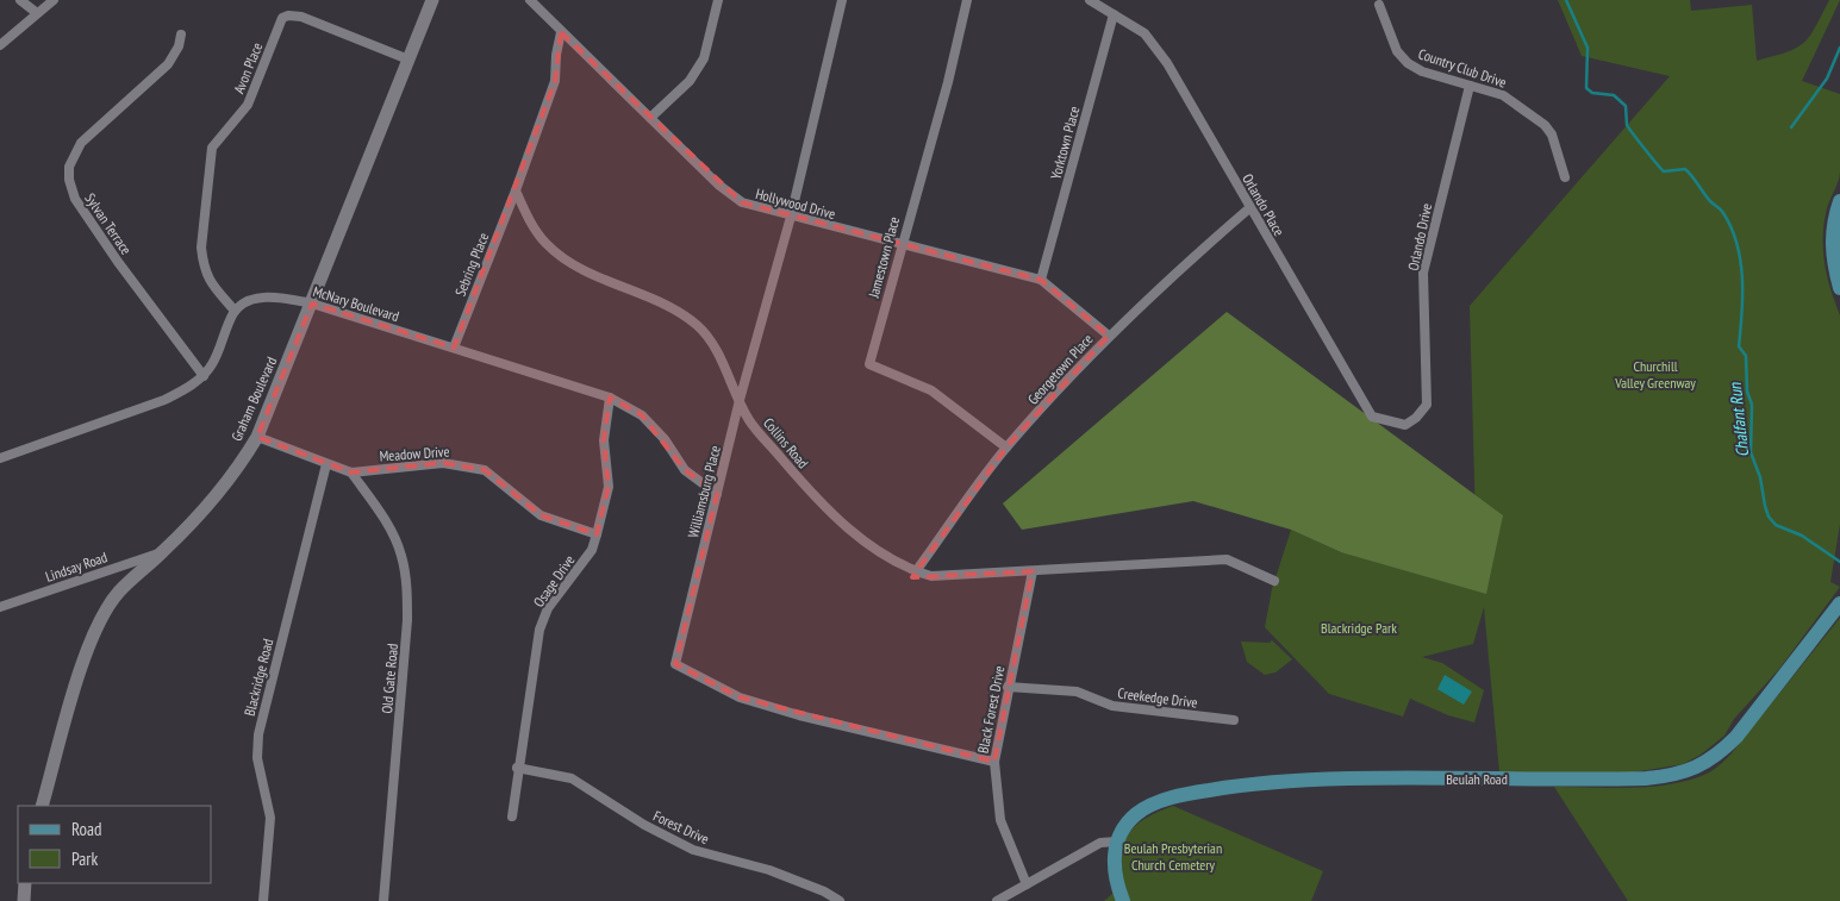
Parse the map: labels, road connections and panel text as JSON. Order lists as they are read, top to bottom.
{
  "streets": {
    "main road": ["Beulah Road"],
    "street": [
      "Avon Place",
      "Country Club Drive",
      "Yorktown Place",
      "Hollywood Drive",
      "Orlando Place",
      "Sylvan Terrace",
      "Orlando Drive",
      "Jamestown Place",
      "Sebring Place",
      "McNary Boulevard",
      "Georgetown Place",
      "Graham Boulevard",
      "Collins Road",
      "Meadow Drive",
      "Williamsburg Place",
      "Lindsay Road",
      "Osage Drive",
      "Blackridge Road",
      "Old Gate Road",
      "Creekedge Drive",
      "Black Forest Drive",
      "Forest Drive"
    ]
  },
  "crossings": [
    ["Avon Place", "McNary Boulevard"],
    ["Avon Place", "Graham Boulevard"],
    ["Country Club Drive", "Orlando Drive"],
    ["Yorktown Place", "Hollywood Drive"],
    ["Yorktown Place", "Orlando Place"],
    ["Hollywood Drive", "Jamestown Place"],
    ["Hollywood Drive", "Georgetown Place"],
    ["Hollywood Drive", "Williamsburg Place"],
    ["Orlando Place", "Orlando Drive"],
    ["Orlando Place", "Georgetown Place"],
    ["Jamestown Place", "Georgetown Place"],
    ["Sebring Place", "McNary Boulevard"],
    ["Sebring Place", "Collins Road"],
    ["McNary Boulevard", "Graham Boulevard"],
    ["McNary Boulevard", "Williamsburg Place"],
    ["McNary Boulevard", "Osage Drive"],
    ["Georgetown Place", "Collins Road"],
    ["Graham Boulevard", "Meadow Drive"],
    ["Graham Boulevard", "Lindsay Road"],
    ["Collins Road", "Williamsburg Place"],
    ["Collins Road", "Black Forest Drive"],
    ["Meadow Drive", "Osage Drive"],
    ["Meadow Drive", "Blackridge Road"],
    ["Meadow Drive", "Old Gate Road"],
    ["Williamsburg Place", "Black Forest Drive"],
    ["Osage Drive", "Forest Drive"],
    ["Creekedge Drive", "Black Forest Drive"]
  ],
  "water": ["Chalfant Run"],
  "parks": ["Churchill Valley Greenway", "Blackridge Park", "Beulah Presbyterian Church Cemetery"],
  "legend": ["Road", "Park"]
}
